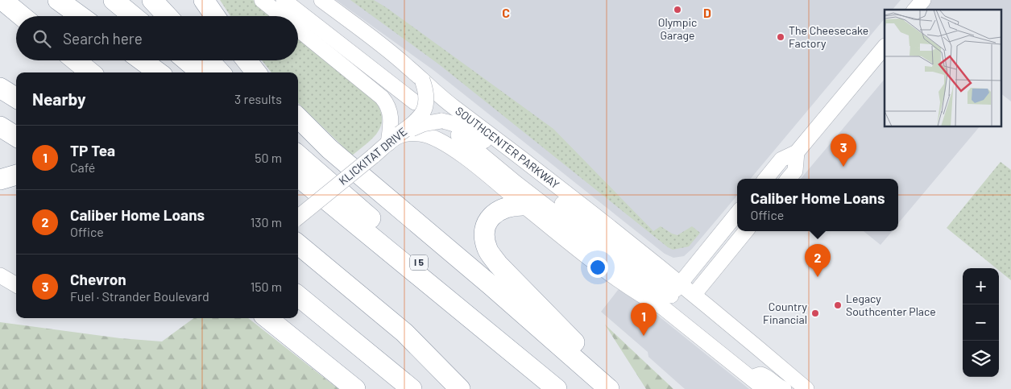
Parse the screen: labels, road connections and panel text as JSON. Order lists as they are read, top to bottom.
{
  "streets": {
    "highway": ["I 5"],
    "main road": ["SOUTHCENTER PARKWAY", "KLICKITAT DRIVE"]
  },
  "crossings": [
    ["SOUTHCENTER PARKWAY", "KLICKITAT DRIVE"]
  ],
  "places": [
    "Olympic Garage",
    "The Cheesecake Factory",
    "Legacy Southcenter Place",
    "Country Financial"
  ],
  "page": {
    "search": "Search here",
    "heading": ["Nearby", "3 results"],
    "list": [
      {
        "mark": "1",
        "name": "TP Tea",
        "note": "Café",
        "value": "50 m"
      },
      {
        "mark": "2",
        "name": "Caliber Home Loans",
        "note": "Office",
        "value": "130 m"
      },
      {
        "mark": "3",
        "name": "Chevron",
        "note": "Fuel · Strander Boulevard",
        "value": "150 m"
      }
    ],
    "pins": ["3", "2", "1"],
    "popup": ["Caliber Home Loans", "Office"],
    "map_buttons": ["+", "−"]
  },
  "grid": {
    "columns": ["C", "D"]
  }
}
